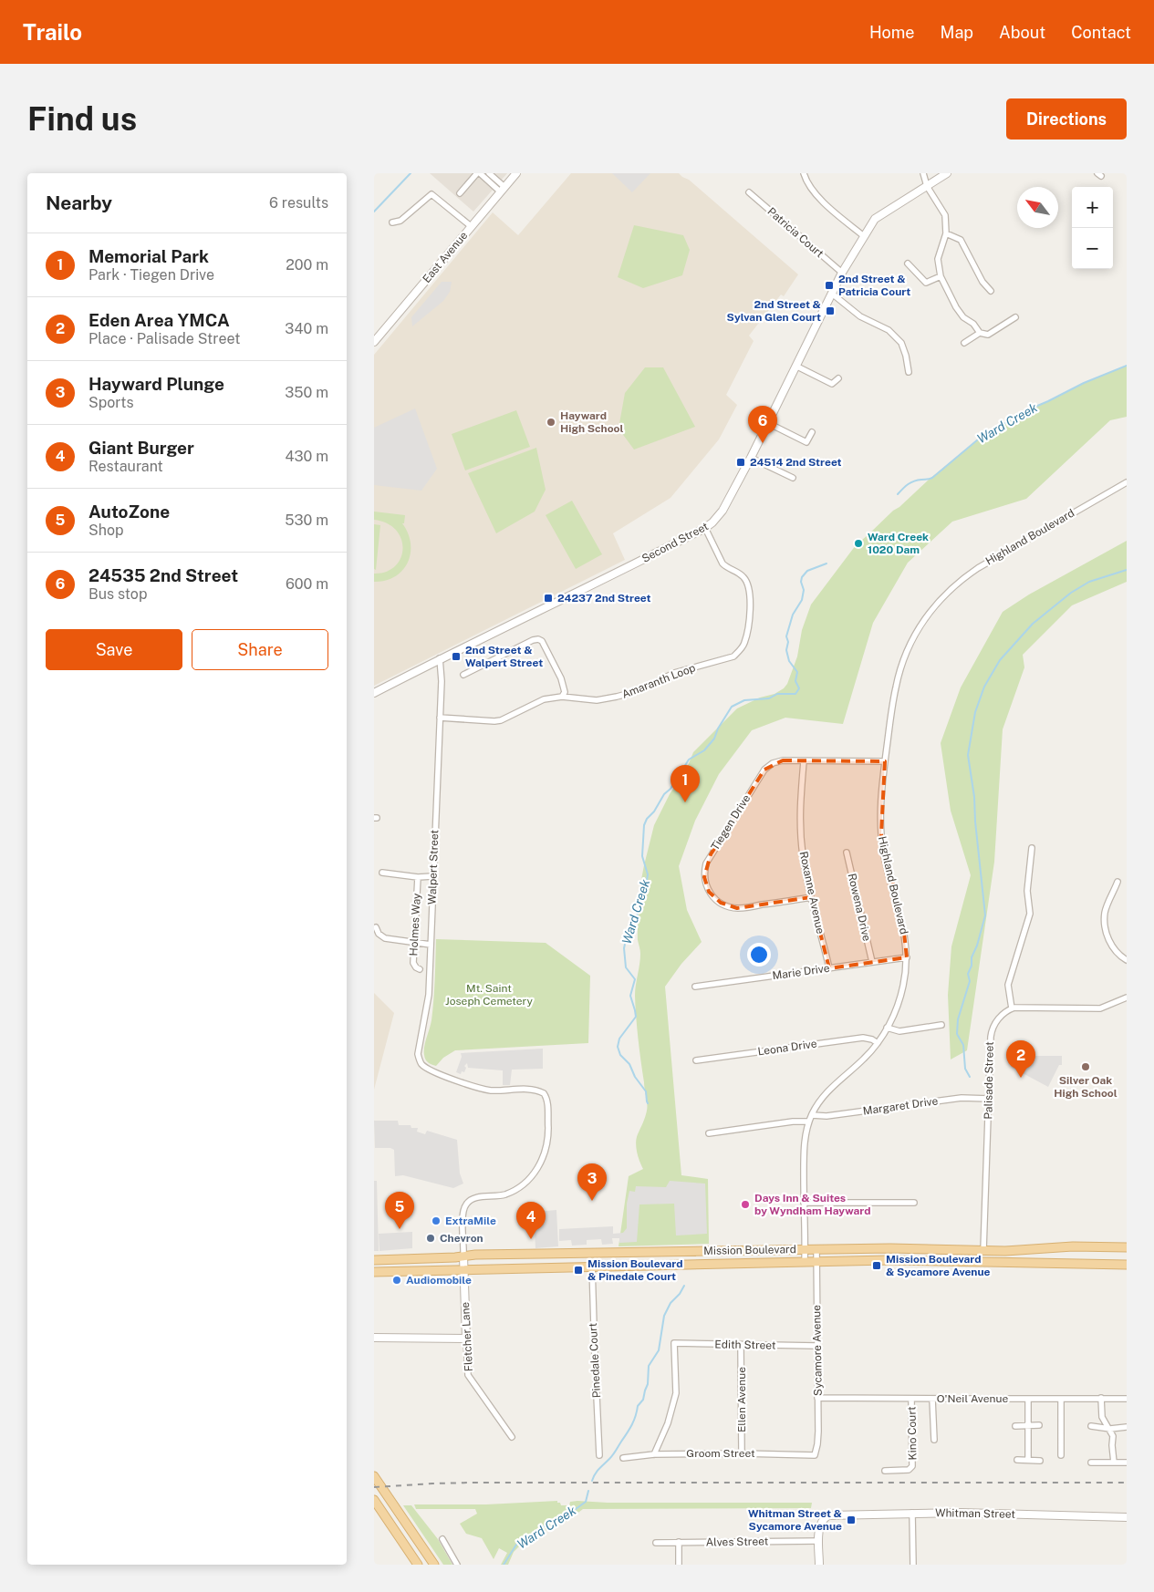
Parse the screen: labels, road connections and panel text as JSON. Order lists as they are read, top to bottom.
{
  "streets": {
    "main road": ["Mission Boulevard"],
    "street": [
      "Patricia Court",
      "East Avenue",
      "Highland Boulevard",
      "Second Street",
      "Amaranth Loop",
      "Tiegen Drive",
      "Walpert Street",
      "Roxanne Avenue",
      "Rowena Drive",
      "Holmes Way",
      "Marie Drive",
      "Leona Drive",
      "Palisade Street",
      "Margaret Drive",
      "Fletcher Lane",
      "Edith Street",
      "Sycamore Avenue",
      "Pinedale Court",
      "O'Neil Avenue",
      "Ellen Avenue",
      "Kino Court",
      "Groom Street",
      "Whitman Street",
      "Alves Street"
    ]
  },
  "crossings": [
    ["Patricia Court", "Second Street"],
    ["Highland Boulevard", "Tiegen Drive"],
    ["Highland Boulevard", "Marie Drive"],
    ["Highland Boulevard", "Leona Drive"],
    ["Highland Boulevard", "Margaret Drive"],
    ["Highland Boulevard", "Mission Boulevard"],
    ["Second Street", "Amaranth Loop"],
    ["Second Street", "Walpert Street"],
    ["Amaranth Loop", "Walpert Street"],
    ["Tiegen Drive", "Roxanne Avenue"],
    ["Walpert Street", "Fletcher Lane"],
    ["Roxanne Avenue", "Marie Drive"],
    ["Rowena Drive", "Marie Drive"],
    ["Palisade Street", "Margaret Drive"],
    ["Palisade Street", "Mission Boulevard"],
    ["Mission Boulevard", "Fletcher Lane"],
    ["Mission Boulevard", "Sycamore Avenue"],
    ["Mission Boulevard", "Pinedale Court"],
    ["Edith Street", "Sycamore Avenue"],
    ["Edith Street", "Ellen Avenue"],
    ["Edith Street", "Groom Street"],
    ["Sycamore Avenue", "O'Neil Avenue"],
    ["Sycamore Avenue", "Groom Street"],
    ["O'Neil Avenue", "Kino Court"],
    ["Ellen Avenue", "Groom Street"],
    ["Whitman Street", "Alves Street"]
  ],
  "water": ["Ward Creek"],
  "parks": ["Mt. Saint Joseph Cemetery"],
  "places": {
    "transit": [
      "2nd Street & Patricia Court",
      "2nd Street & Sylvan Glen Court",
      "24514 2nd Street",
      "24237 2nd Street",
      "2nd Street & Walpert Street",
      "Mission Boulevard & Sycamore Avenue",
      "Mission Boulevard & Pinedale Court",
      "Whitman Street & Sycamore Avenue"
    ],
    "other": [
      "Hayward High School",
      "Ward Creek 1020 Dam",
      "Silver Oak High School",
      "Days Inn & Suites by Wyndham Hayward",
      "ExtraMile",
      "Chevron",
      "Audiomobile"
    ]
  },
  "north": "top left",
  "page": {
    "header": "Trailo",
    "nav": [
      "Home",
      "Map",
      "About",
      "Contact"
    ],
    "buttons": [
      "Directions",
      ["Save", "Share"]
    ],
    "title": "Find us",
    "heading": ["Nearby", "6 results"],
    "map_buttons": ["+", "−"],
    "list": [
      {
        "mark": "1",
        "name": "Memorial Park",
        "note": "Park · Tiegen Drive",
        "value": "200 m"
      },
      {
        "mark": "2",
        "name": "Eden Area YMCA",
        "note": "Place · Palisade Street",
        "value": "340 m"
      },
      {
        "mark": "3",
        "name": "Hayward Plunge",
        "note": "Sports",
        "value": "350 m"
      },
      {
        "mark": "4",
        "name": "Giant Burger",
        "note": "Restaurant",
        "value": "430 m"
      },
      {
        "mark": "5",
        "name": "AutoZone",
        "note": "Shop",
        "value": "530 m"
      },
      {
        "mark": "6",
        "name": "24535 2nd Street",
        "note": "Bus stop",
        "value": "600 m"
      }
    ],
    "pins": [
      "6",
      "1",
      "2",
      "3",
      "5",
      "4"
    ]
  }
}
